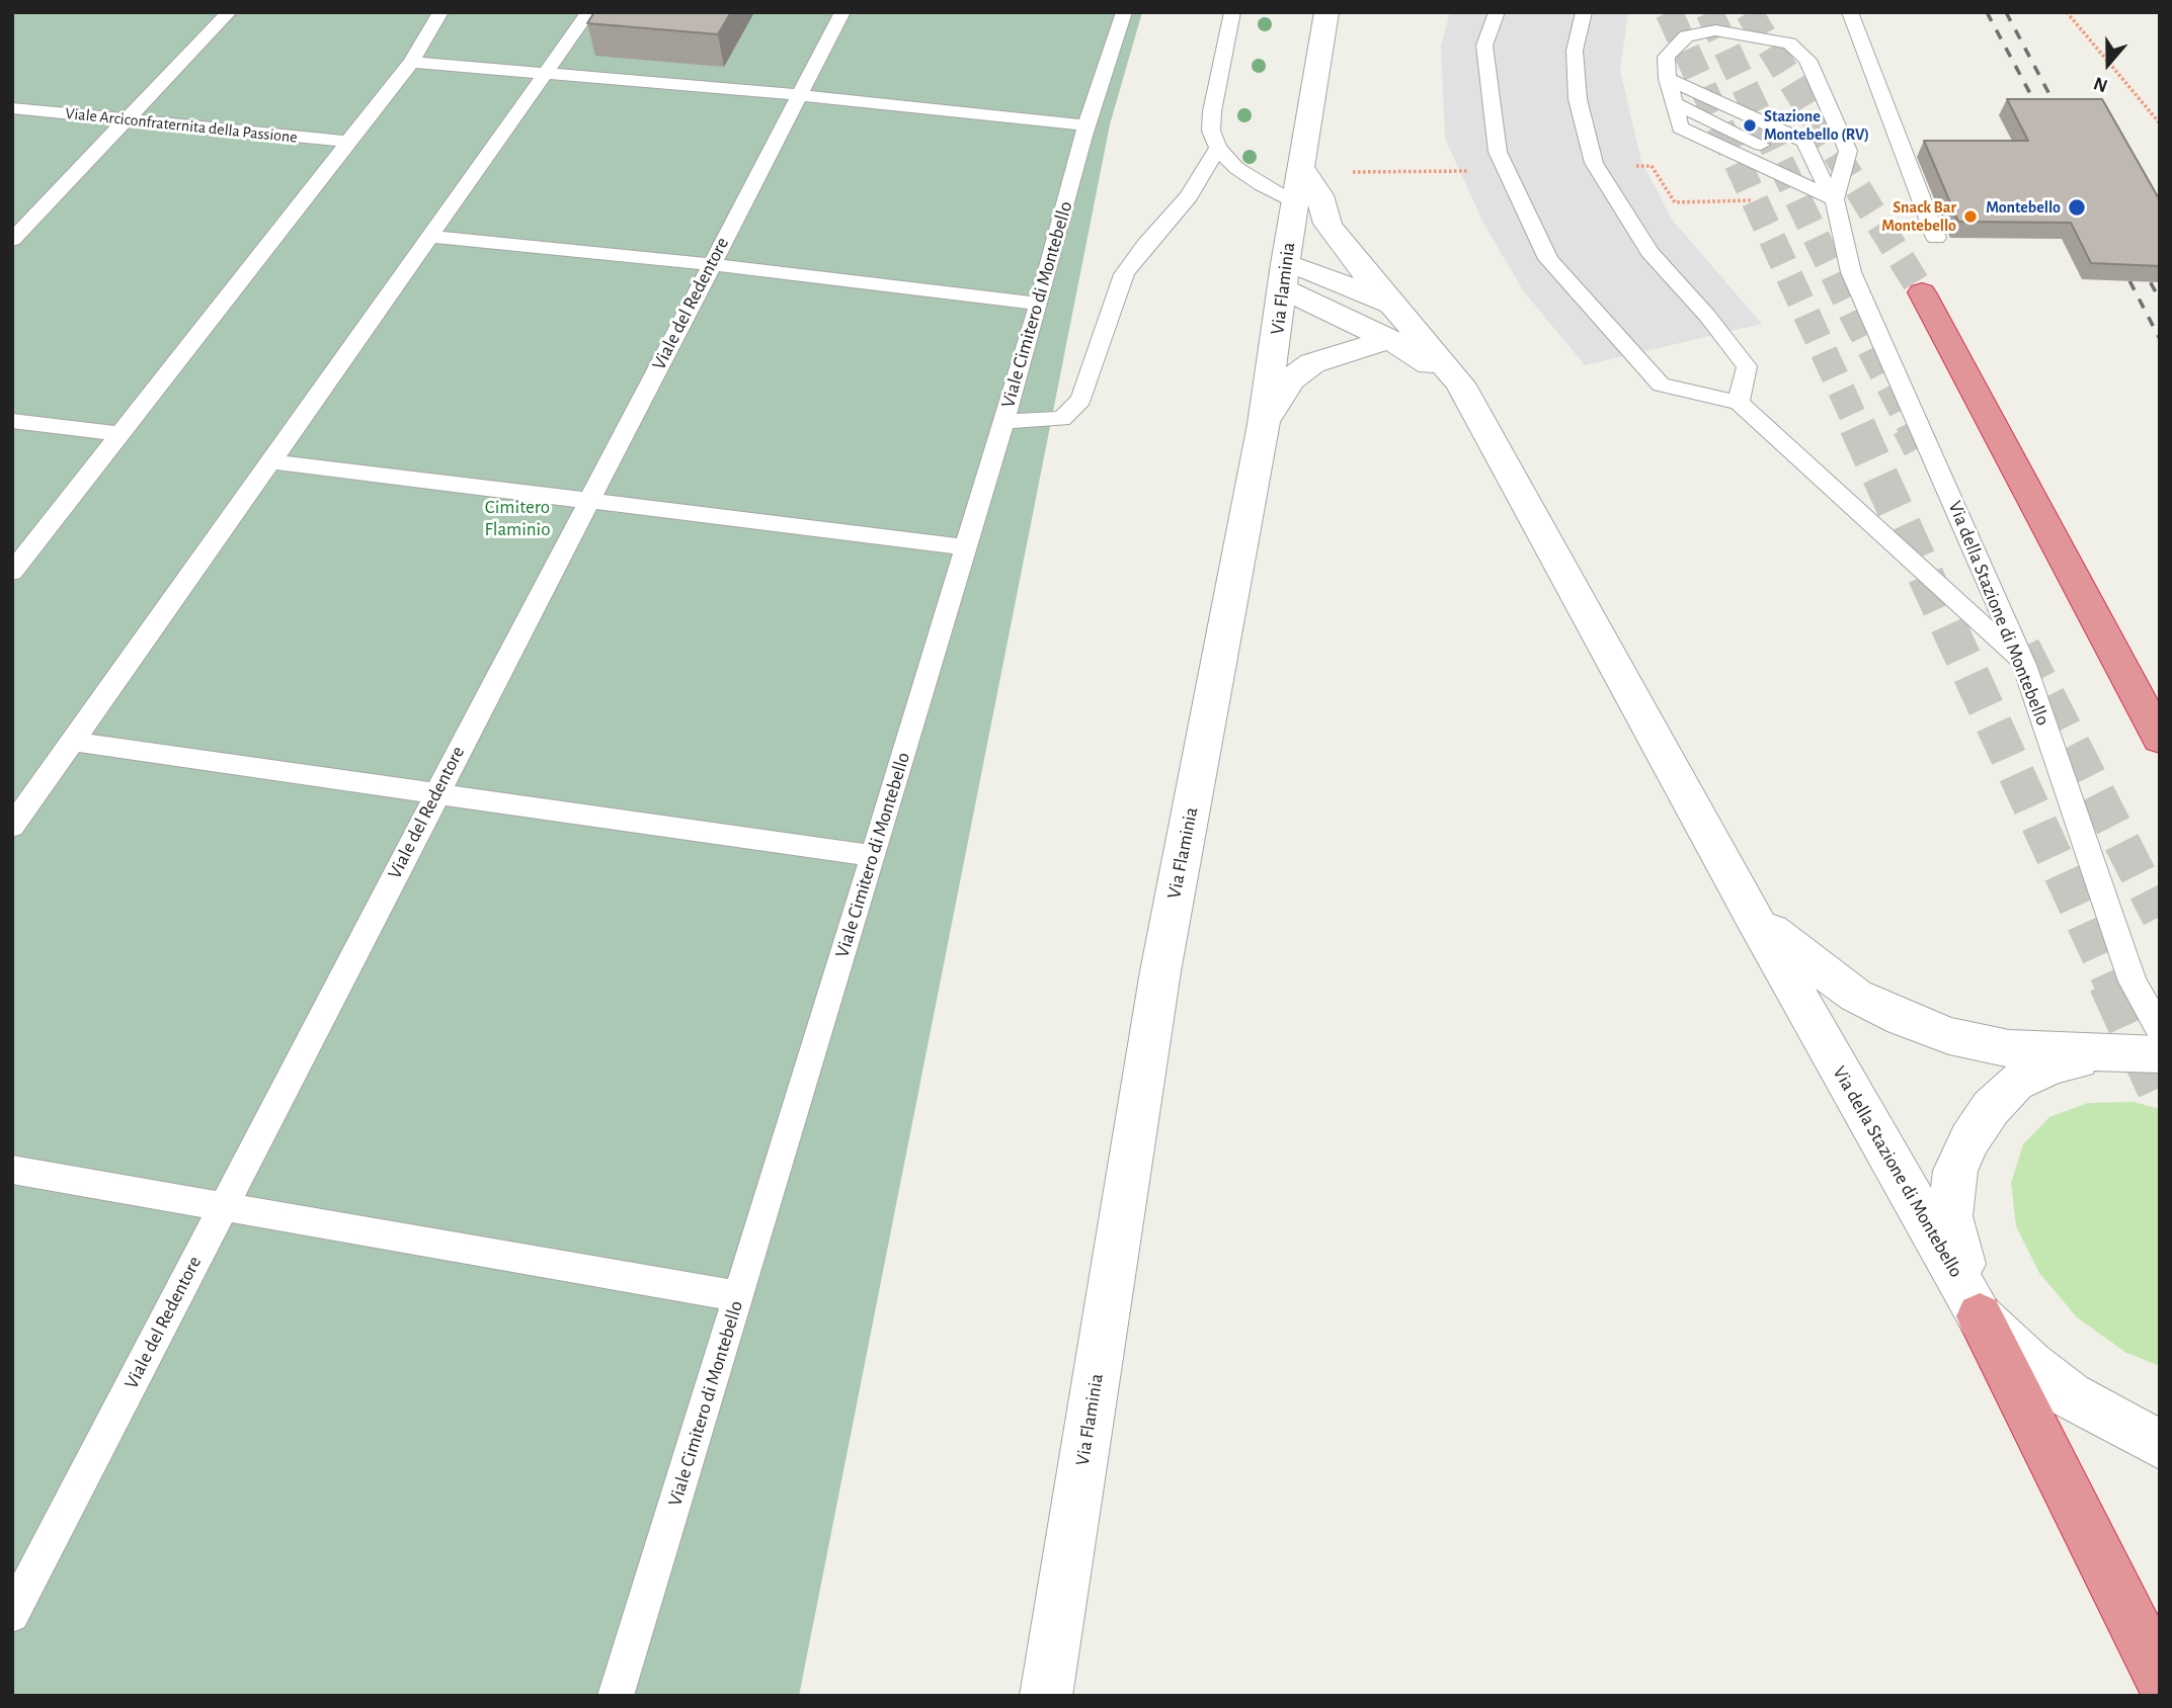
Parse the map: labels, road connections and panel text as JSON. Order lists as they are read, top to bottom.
{
  "streets": {
    "street": ["Via Flaminia", "Via della Stazione di Montebello"],
    "lane": ["Viale Arciconfraternita della Passione", "Viale del Redentore", "Viale Cimitero di Montebello"]
  },
  "crossings": [
    ["Via Flaminia", "Via della Stazione di Montebello"]
  ],
  "parks": ["Cimitero Flaminio"],
  "places": ["Stazione Montebello (RV)", "Montebello", "Snack Bar Montebello"],
  "north": "bottom"
}
